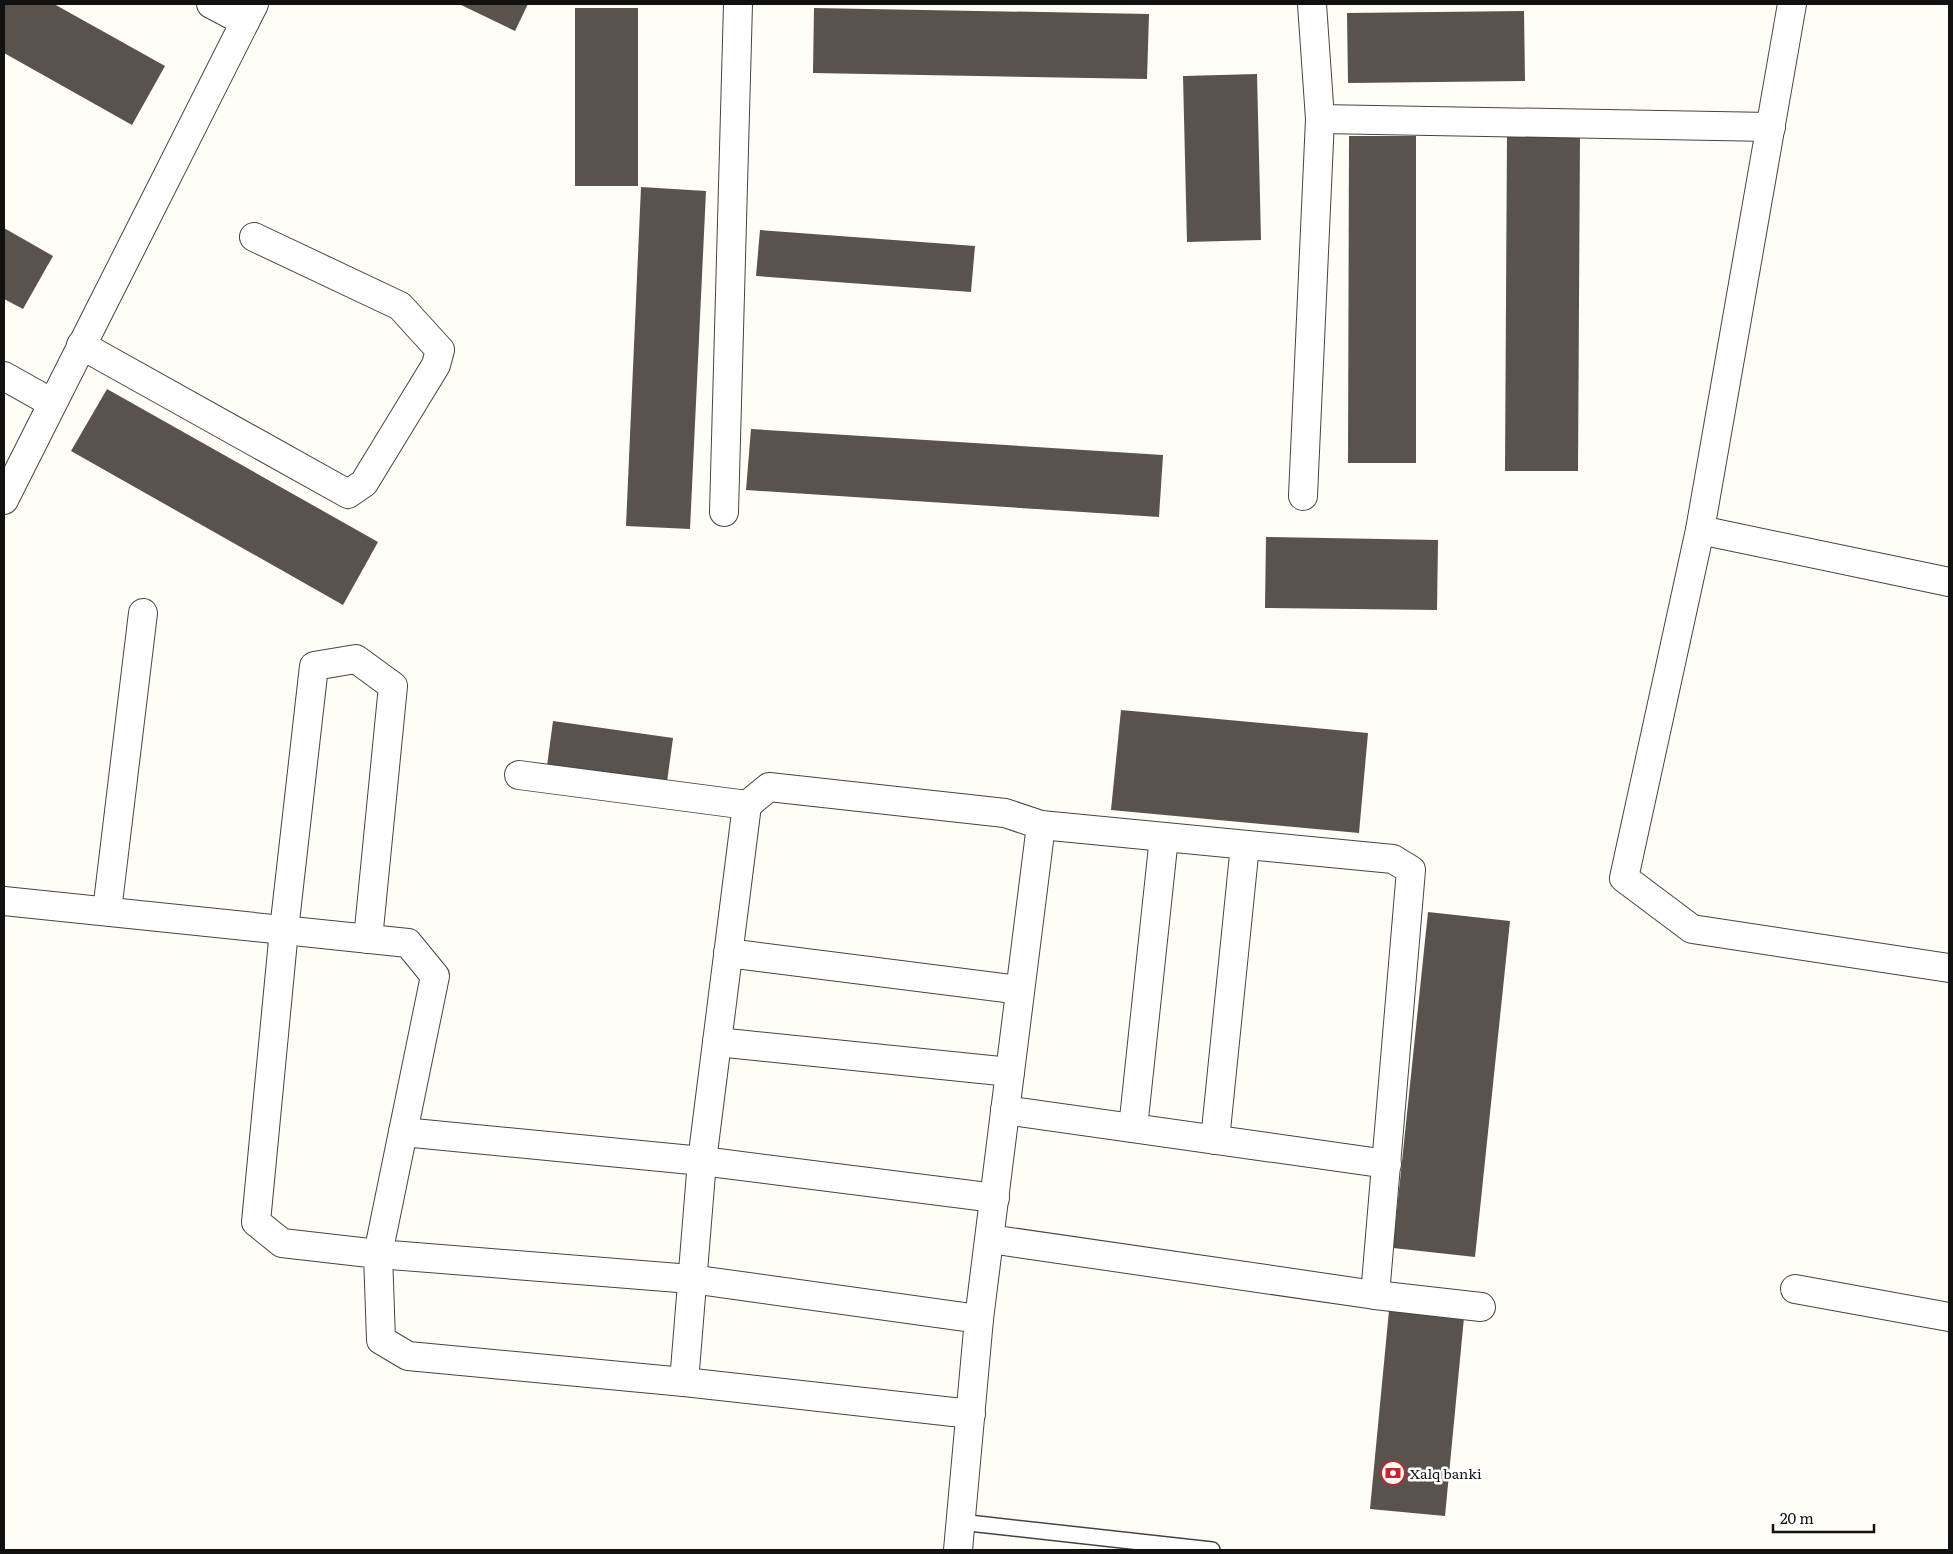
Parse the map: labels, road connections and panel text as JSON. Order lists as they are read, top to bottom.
{
  "places": {
    "bank": ["Xalq banki"]
  },
  "scale_bar": "20 m"
}
